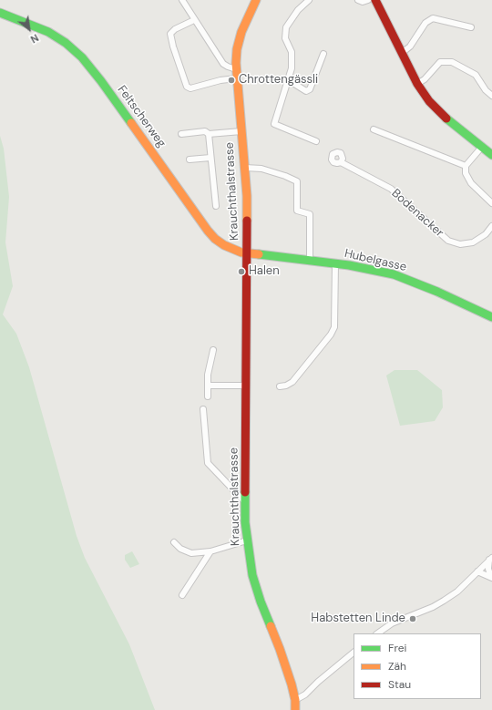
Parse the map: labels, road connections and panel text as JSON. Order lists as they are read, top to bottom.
{
  "streets": {
    "street": [
      "Feltscherweg",
      "Krauchthalstrasse",
      "Bodenacker",
      "Hubelgasse"
    ]
  },
  "crossings": [
    ["Feltscherweg", "Krauchthalstrasse"],
    ["Feltscherweg", "Hubelgasse"],
    ["Krauchthalstrasse", "Hubelgasse"]
  ],
  "places": ["Chrottengässli", "Halen", "Habstetten Linde"],
  "legend": ["Frei", "Zäh", "Stau"],
  "north": "bottom right"
}
